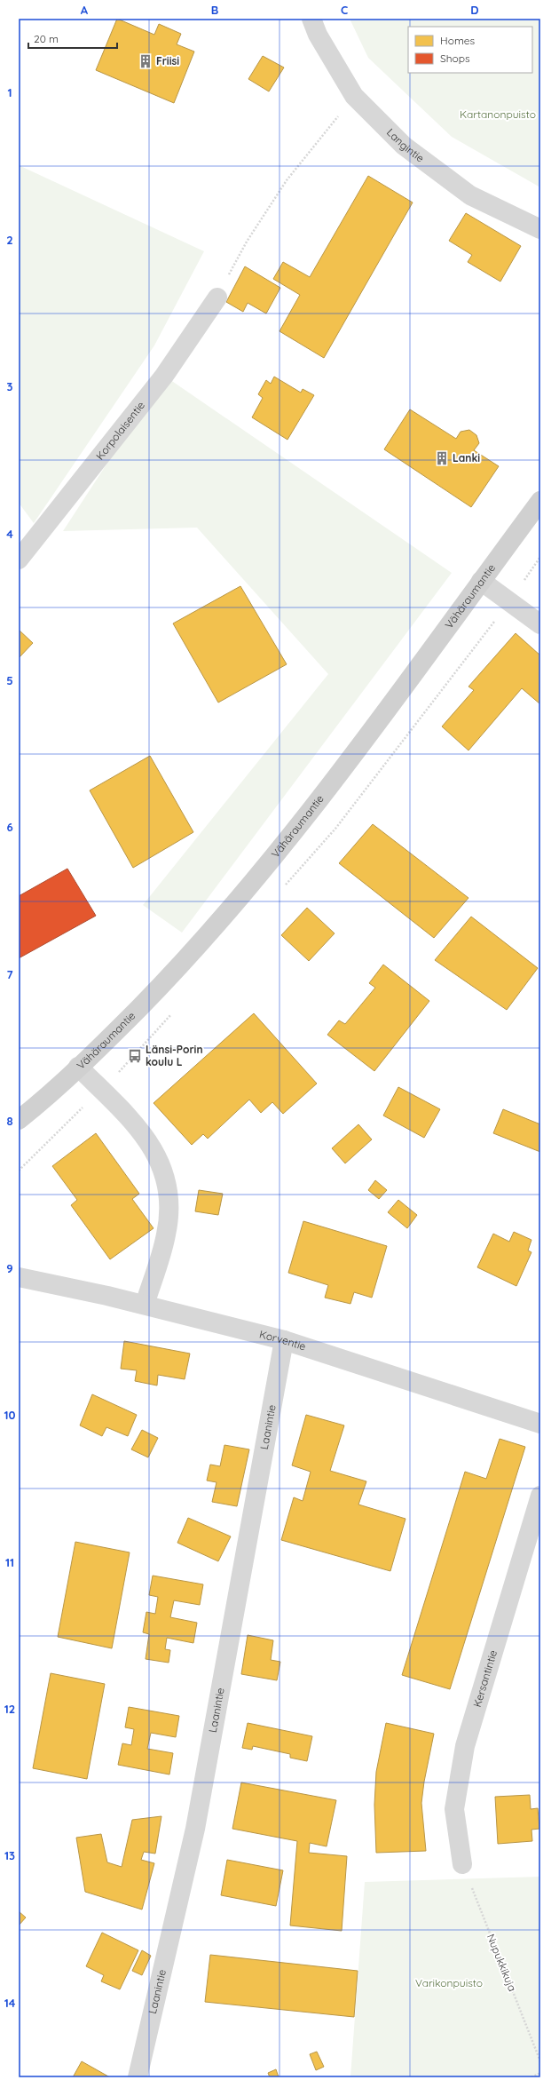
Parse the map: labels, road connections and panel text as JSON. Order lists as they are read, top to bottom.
{
  "streets": {
    "main road": ["Vähäraumantie"],
    "street": [
      "Langintie",
      "Korpolaisentie",
      "Korventie",
      "Laanintie",
      "Kersantintie"
    ],
    "path": ["Nupukkikuja"]
  },
  "crossings": [
    ["Korventie", "Laanintie"],
    ["Kersantintie", "Nupukkikuja"]
  ],
  "parks": ["Kartanonpuisto", "Varikonpuisto"],
  "places": {
    "building": ["Friisi", "Lanki"],
    "bus stop": ["Länsi-Porin koulu L"]
  },
  "legend": ["Homes", "Shops"],
  "scale_bar": "20 m",
  "grid": {
    "columns": [
      "A",
      "B",
      "C",
      "D"
    ],
    "rows": [
      "1",
      "2",
      "3",
      "4",
      "5",
      "6",
      "7",
      "8",
      "9",
      "10",
      "11",
      "12",
      "13",
      "14"
    ]
  }
}
